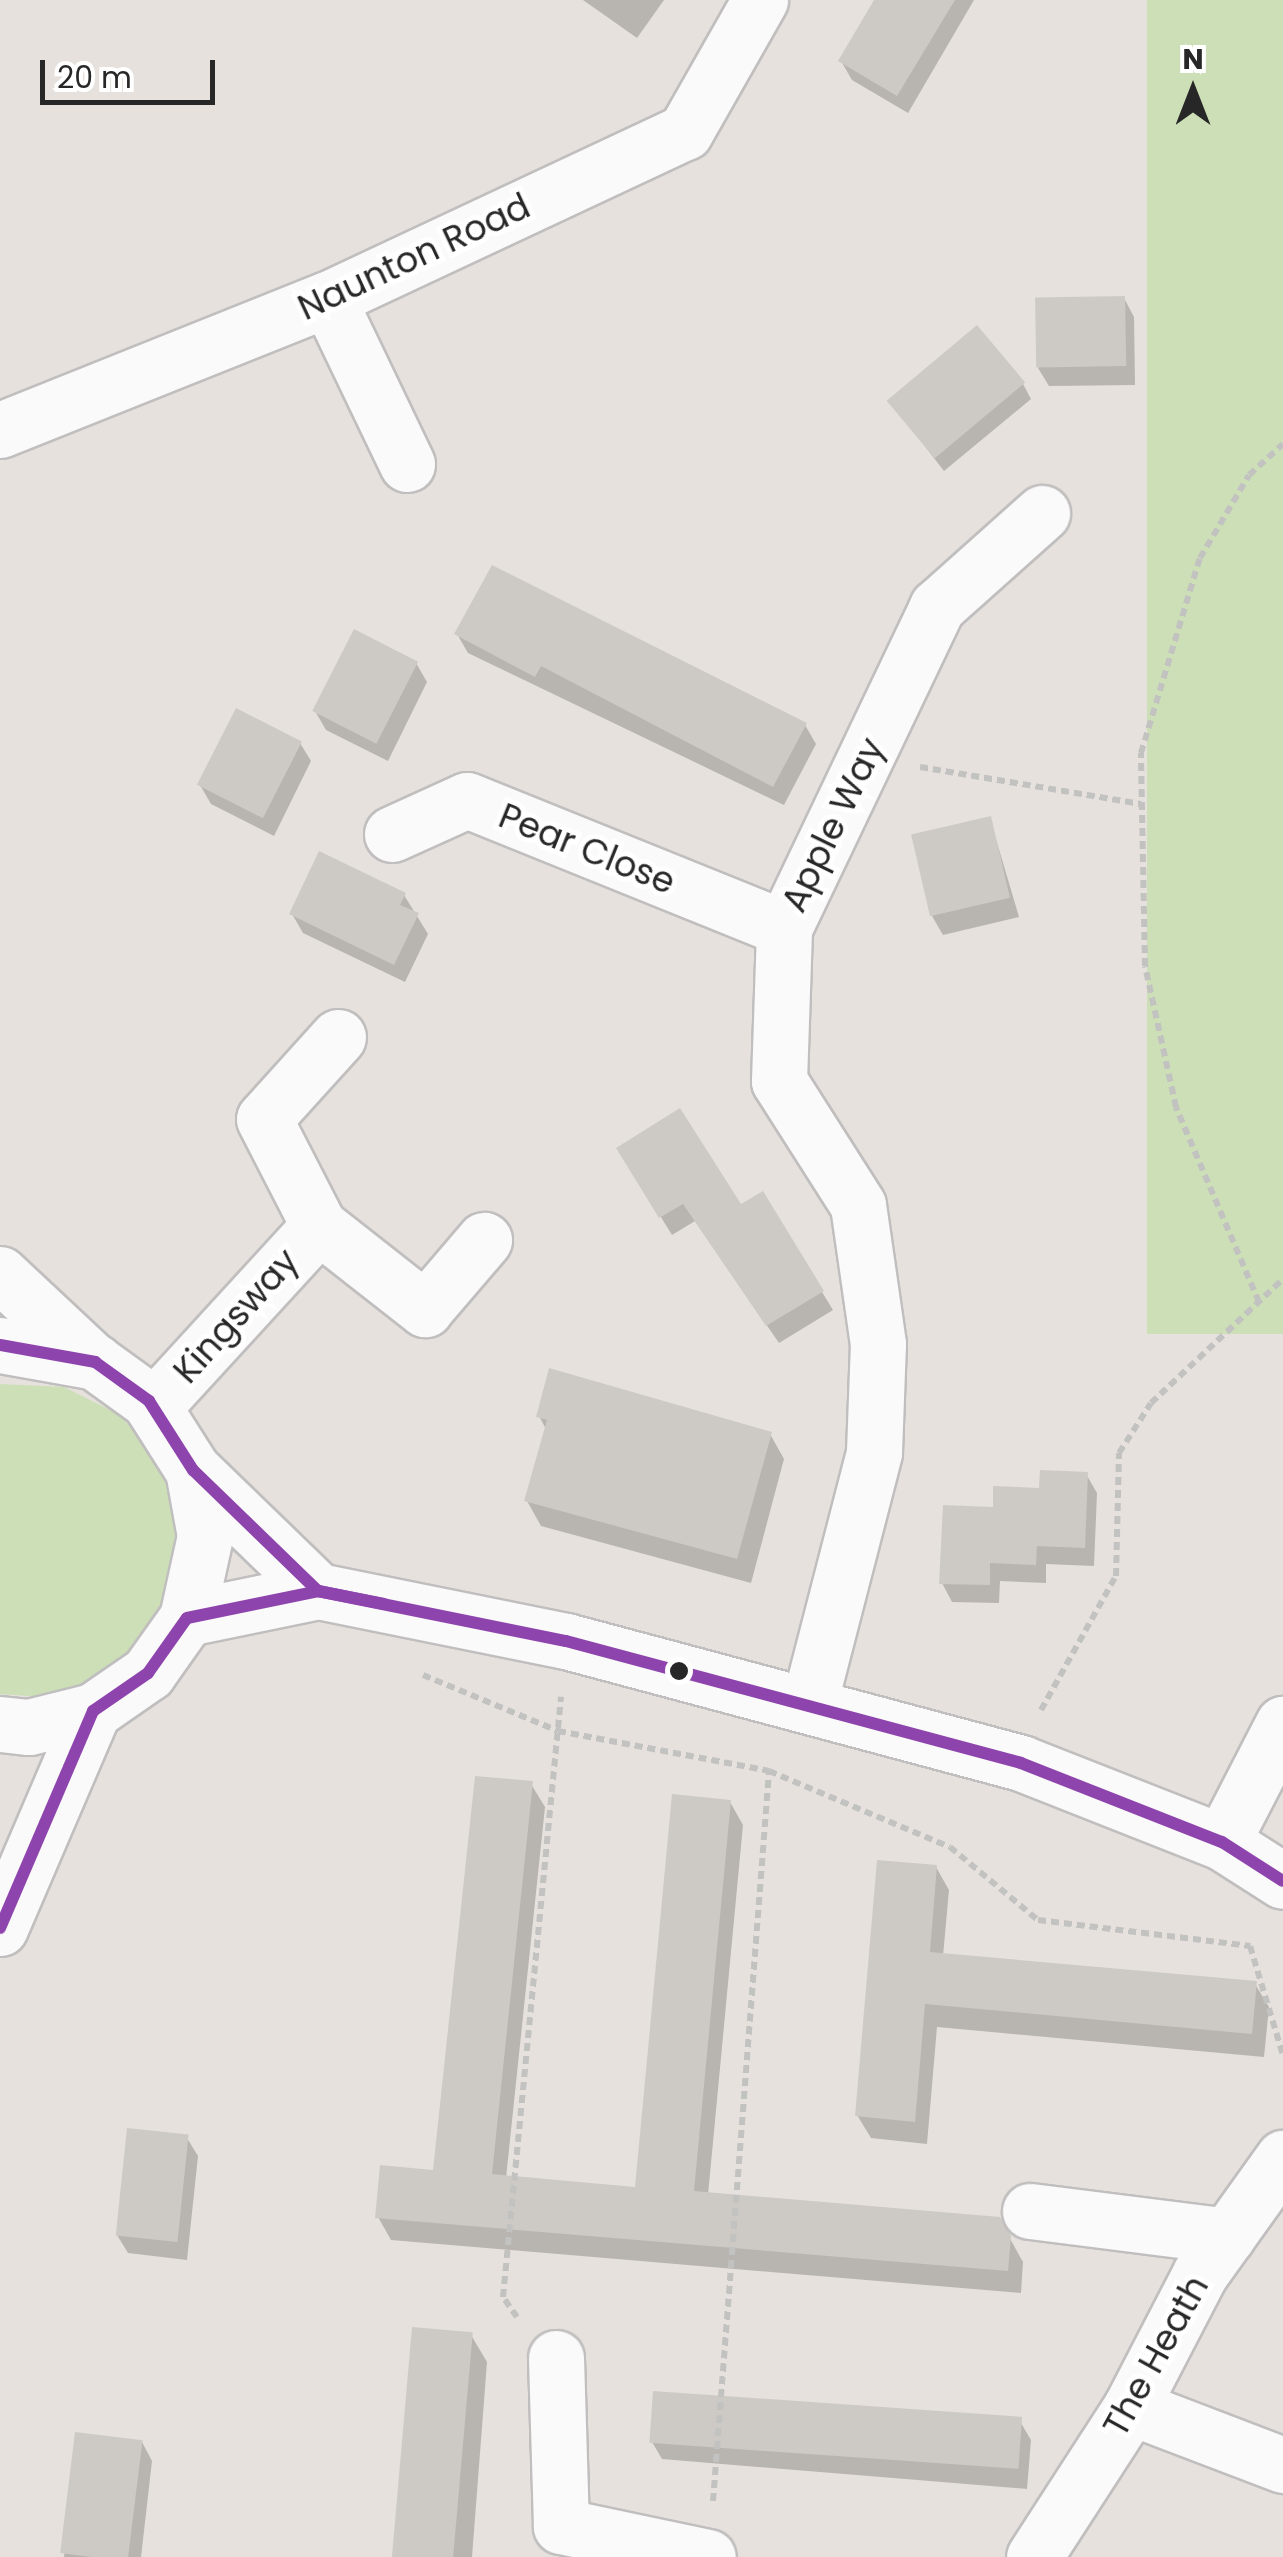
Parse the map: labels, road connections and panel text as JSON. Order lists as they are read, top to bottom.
{
  "streets": {
    "street": [
      "Naunton Road",
      "Apple Way",
      "Pear Close",
      "Kingsway",
      "The Heath"
    ]
  },
  "crossings": [
    ["Apple Way", "Pear Close"]
  ],
  "scale_bar": "20 m",
  "north": "top"
}
